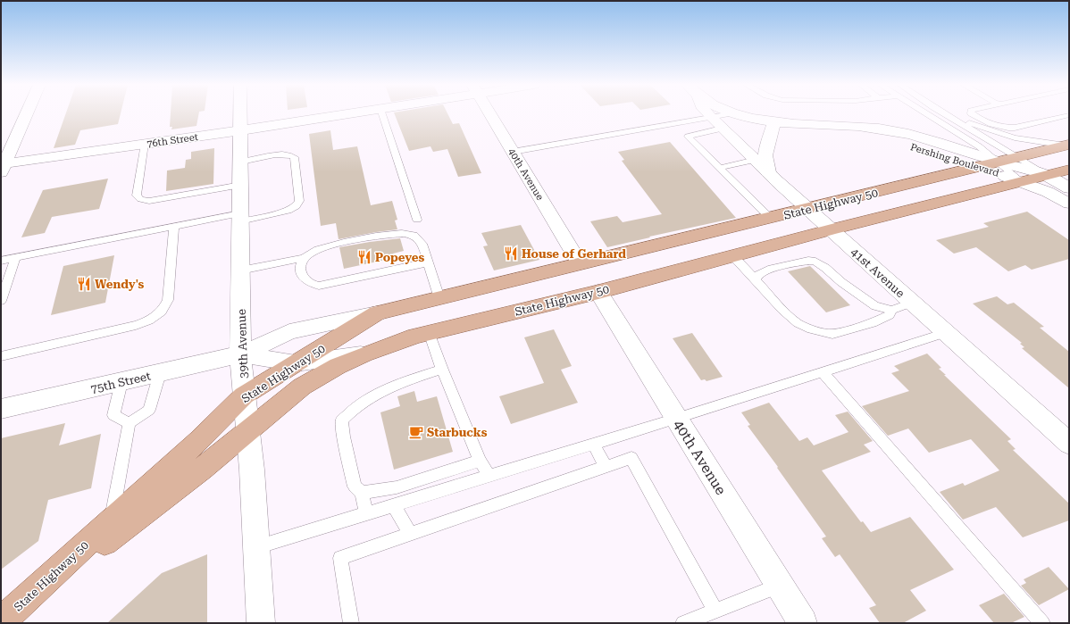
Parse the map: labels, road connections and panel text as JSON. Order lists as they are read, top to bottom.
{
  "streets": {
    "main road": ["State Highway 50"],
    "street": [
      "76th Street",
      "Pershing Boulevard",
      "40th Avenue",
      "41st Avenue",
      "39th Avenue",
      "75th Street"
    ]
  },
  "crossings": [
    ["76th Street", "39th Avenue"],
    ["Pershing Boulevard", "State Highway 50"],
    ["40th Avenue", "State Highway 50"],
    ["State Highway 50", "41st Avenue"],
    ["State Highway 50", "39th Avenue"],
    ["State Highway 50", "75th Street"],
    ["39th Avenue", "75th Street"]
  ],
  "places": {
    "restaurant": ["House of Gerhard", "Popeyes", "Wendy's"],
    "cafe": ["Starbucks"]
  }
}
